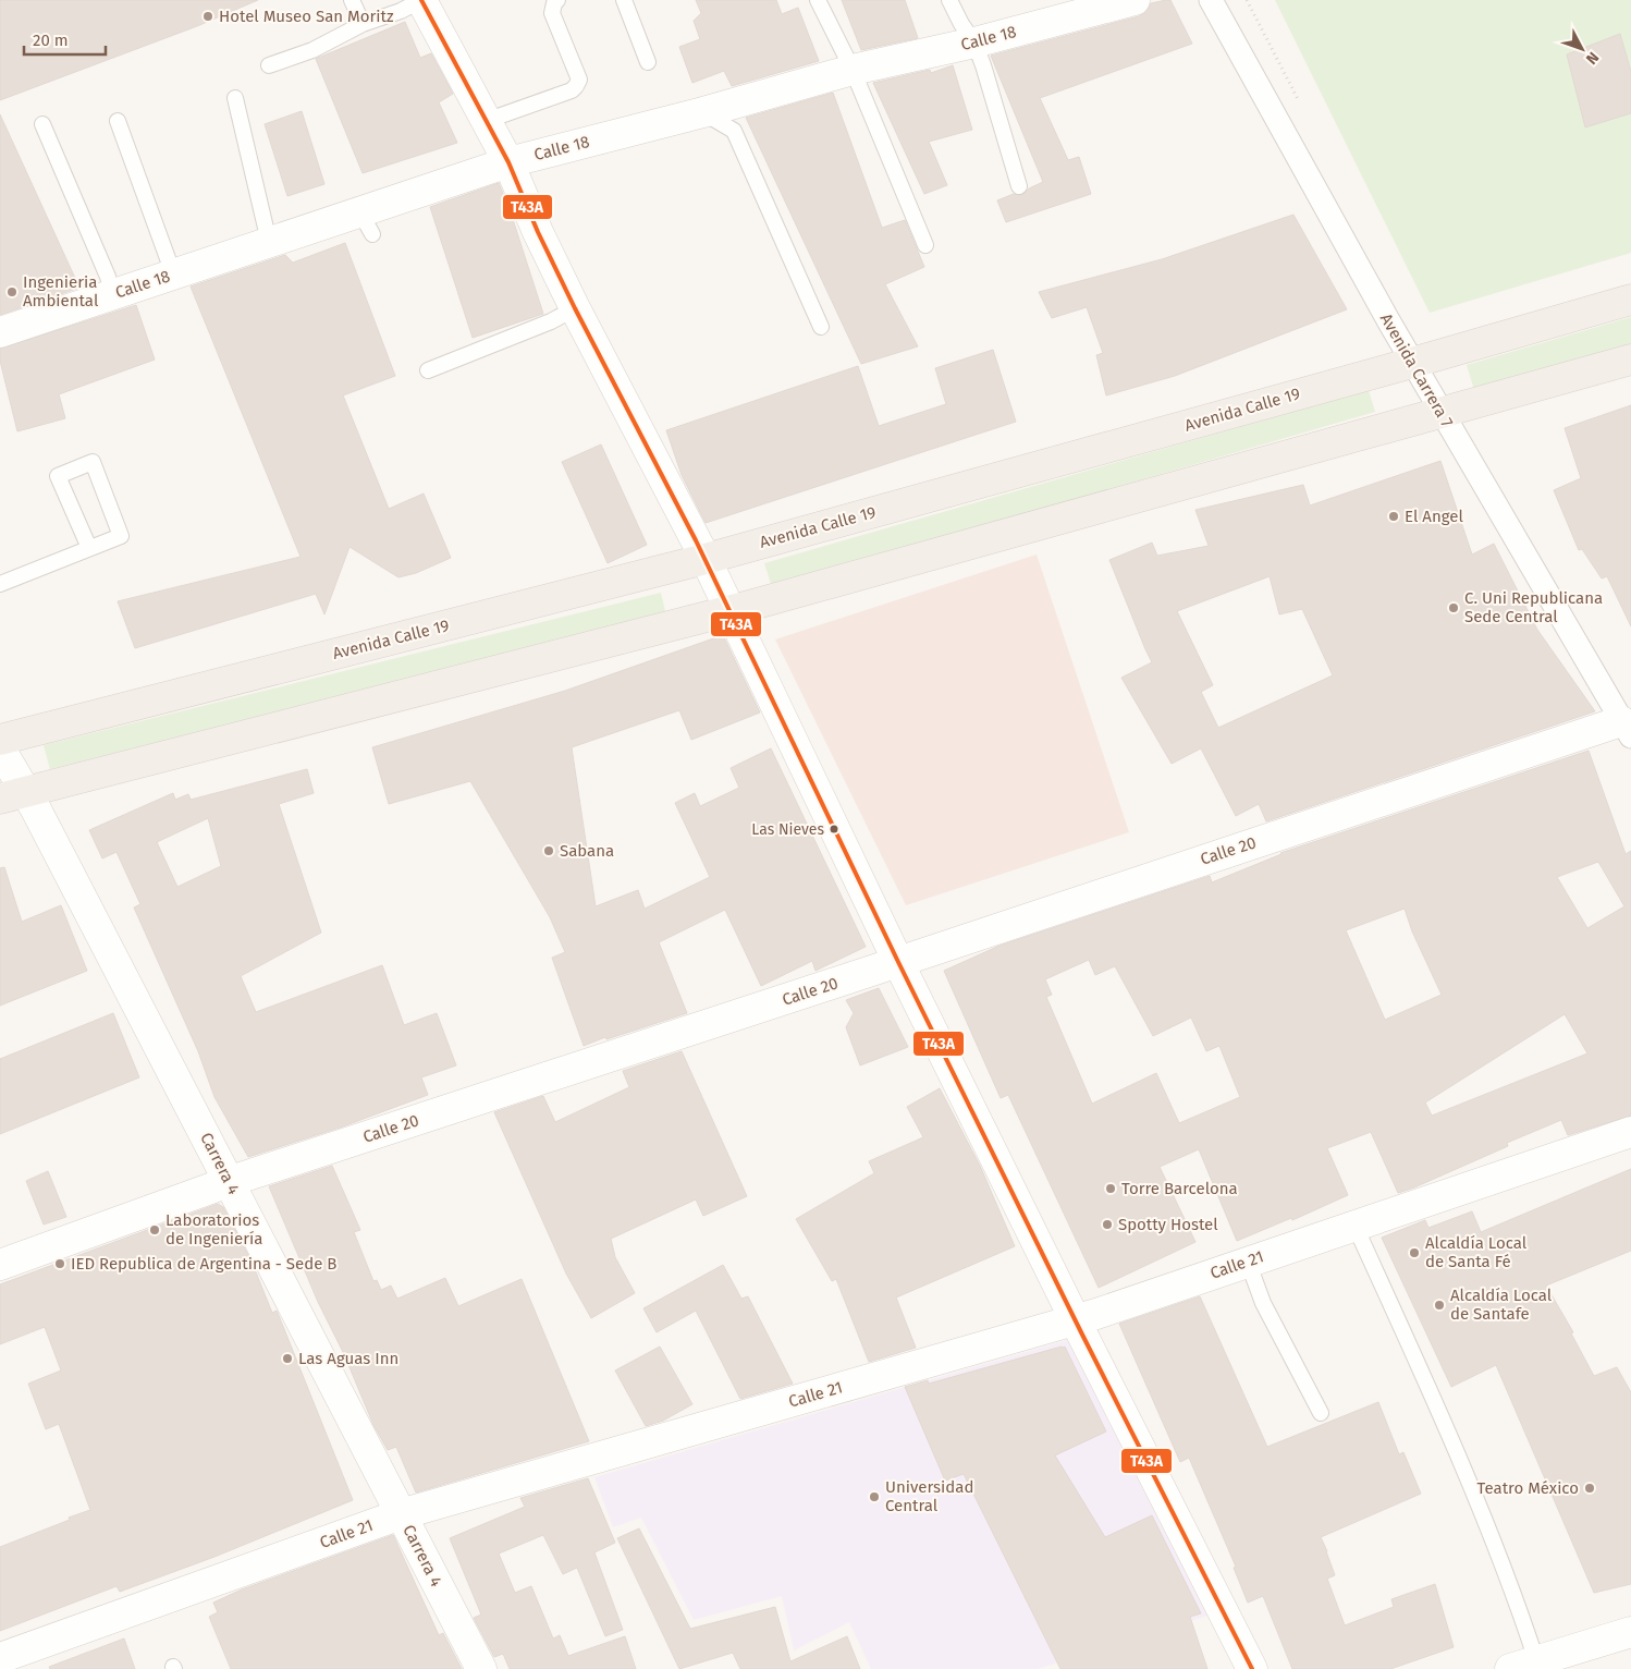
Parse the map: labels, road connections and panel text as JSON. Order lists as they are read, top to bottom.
{
  "streets": {
    "main road": ["Avenida Calle 19"],
    "street": [
      "Calle 18",
      "Avenida Carrera 7",
      "Calle 20",
      "Carrera 4",
      "Calle 21"
    ]
  },
  "crossings": [
    ["Avenida Carrera 7", "Avenida Calle 19"],
    ["Avenida Carrera 7", "Calle 20"],
    ["Calle 20", "Carrera 4"],
    ["Carrera 4", "Calle 21"]
  ],
  "places": [
    "Hotel Museo San Moritz",
    "Ingenieria Ambiental",
    "El Angel",
    "C. Uni Republicana Sede Central",
    "Las Nieves",
    "Sabana",
    "Torre Barcelona",
    "Spotty Hostel",
    "Laboratorios de Ingeniería",
    "Alcaldía Local de Santa Fé",
    "IED Republica de Argentina - Sede B",
    "Alcaldía Local de Santafe",
    "Las Aguas Inn",
    "Teatro México",
    "Universidad Central"
  ],
  "lines": ["transit line T43A"],
  "scale_bar": "20 m",
  "north": "bottom right"
}
